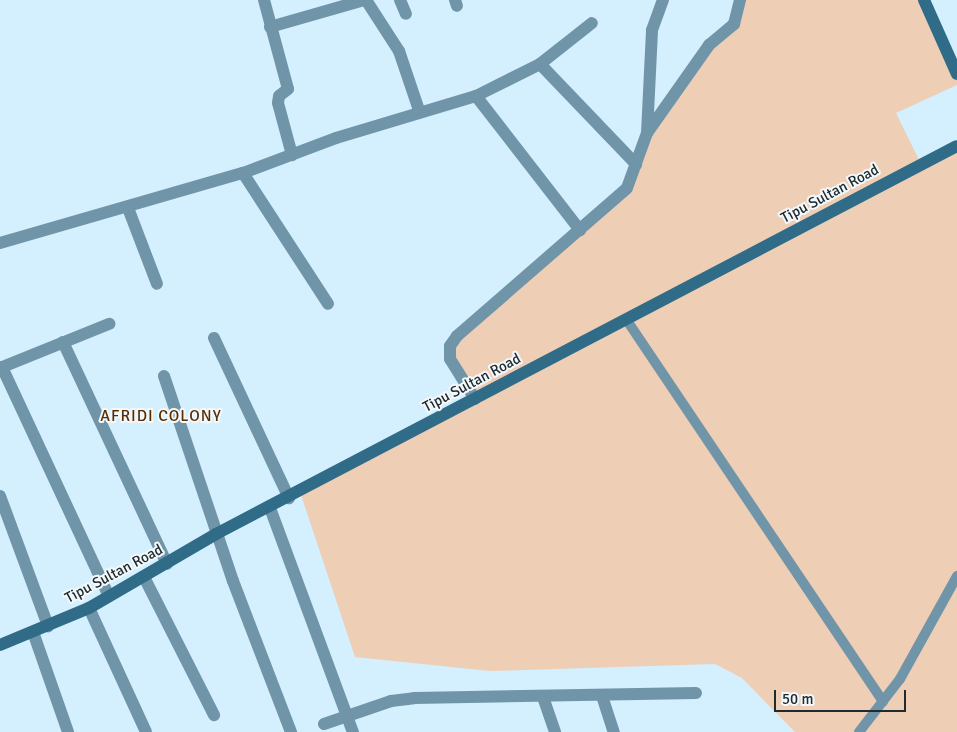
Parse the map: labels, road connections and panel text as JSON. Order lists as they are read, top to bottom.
{
  "streets": {
    "main road": ["Tipu Sultan Road"]
  },
  "districts": ["AFRIDI COLONY"],
  "scale_bar": "50 m"
}
